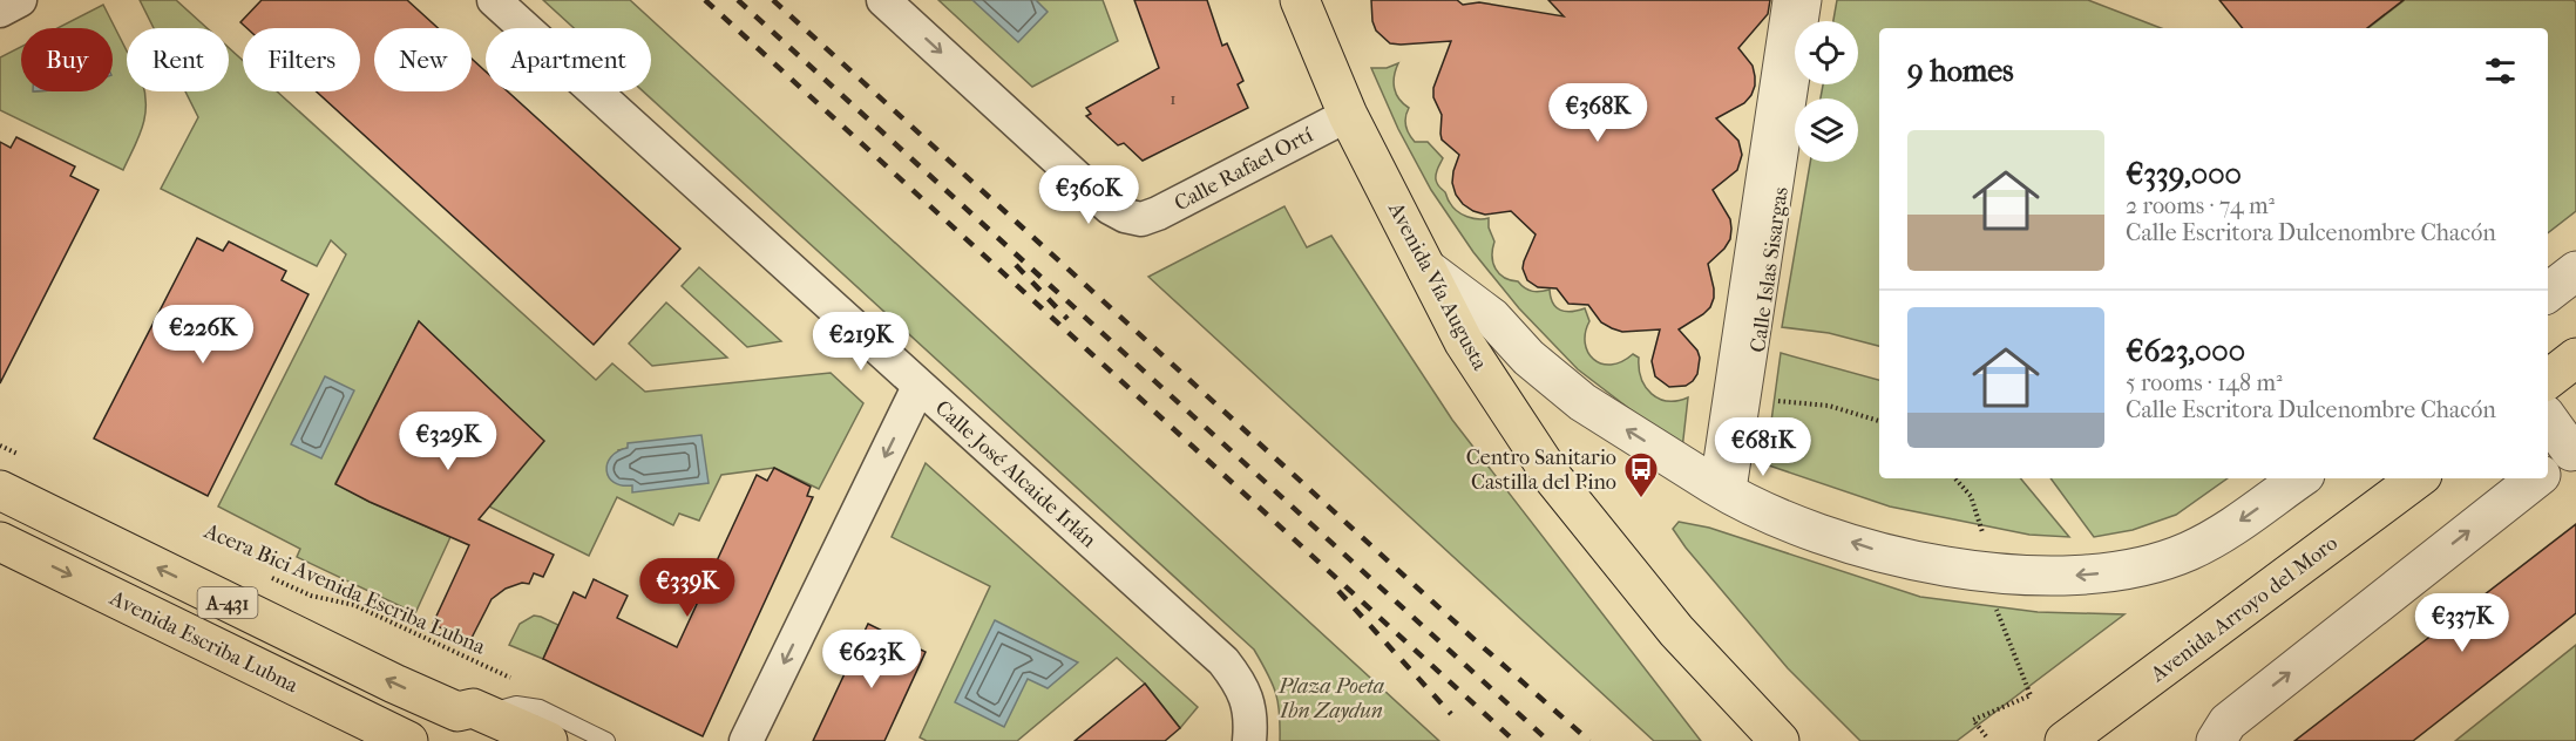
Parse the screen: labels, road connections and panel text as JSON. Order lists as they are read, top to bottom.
{
  "streets": {
    "main road": [
      "Avenida Vía Augusta",
      "A-431",
      "Avenida Arroyo del Moro",
      "Avenida Escriba Lubna"
    ],
    "street": ["Calle Rafael Ortí", "Calle Islas Sisargas", "Calle José Alcaide Irlán"],
    "path": ["Acera Bici Avenida Escriba Lubna"]
  },
  "crossings": [
    ["Calle Rafael Ortí", "Avenida Vía Augusta"]
  ],
  "one_way": ["Calle Rafael Ortí"],
  "parks": ["Plaza Poeta Ibn Zaydun"],
  "places": {
    "bus stop": ["Centro Sanitario Castilla del Pino"]
  },
  "house_numbers": ["1"],
  "page": {
    "chip": [
      "Buy",
      "Rent",
      "Filters",
      "New",
      "Apartment"
    ],
    "heading": "9 homes",
    "price": [
      "€368K",
      "€360K",
      "€226K",
      "€219K",
      "€329K",
      "€681K",
      "€339K",
      "€337K",
      "€623K"
    ],
    "list": [
      {
        "name": "€339,000",
        "note": "2 rooms · 74 m² · Calle Escritora Dulcenombre Chacón"
      },
      {
        "name": "€623,000",
        "note": "5 rooms · 148 m² · Calle Escritora Dulcenombre Chacón"
      }
    ]
  }
}
